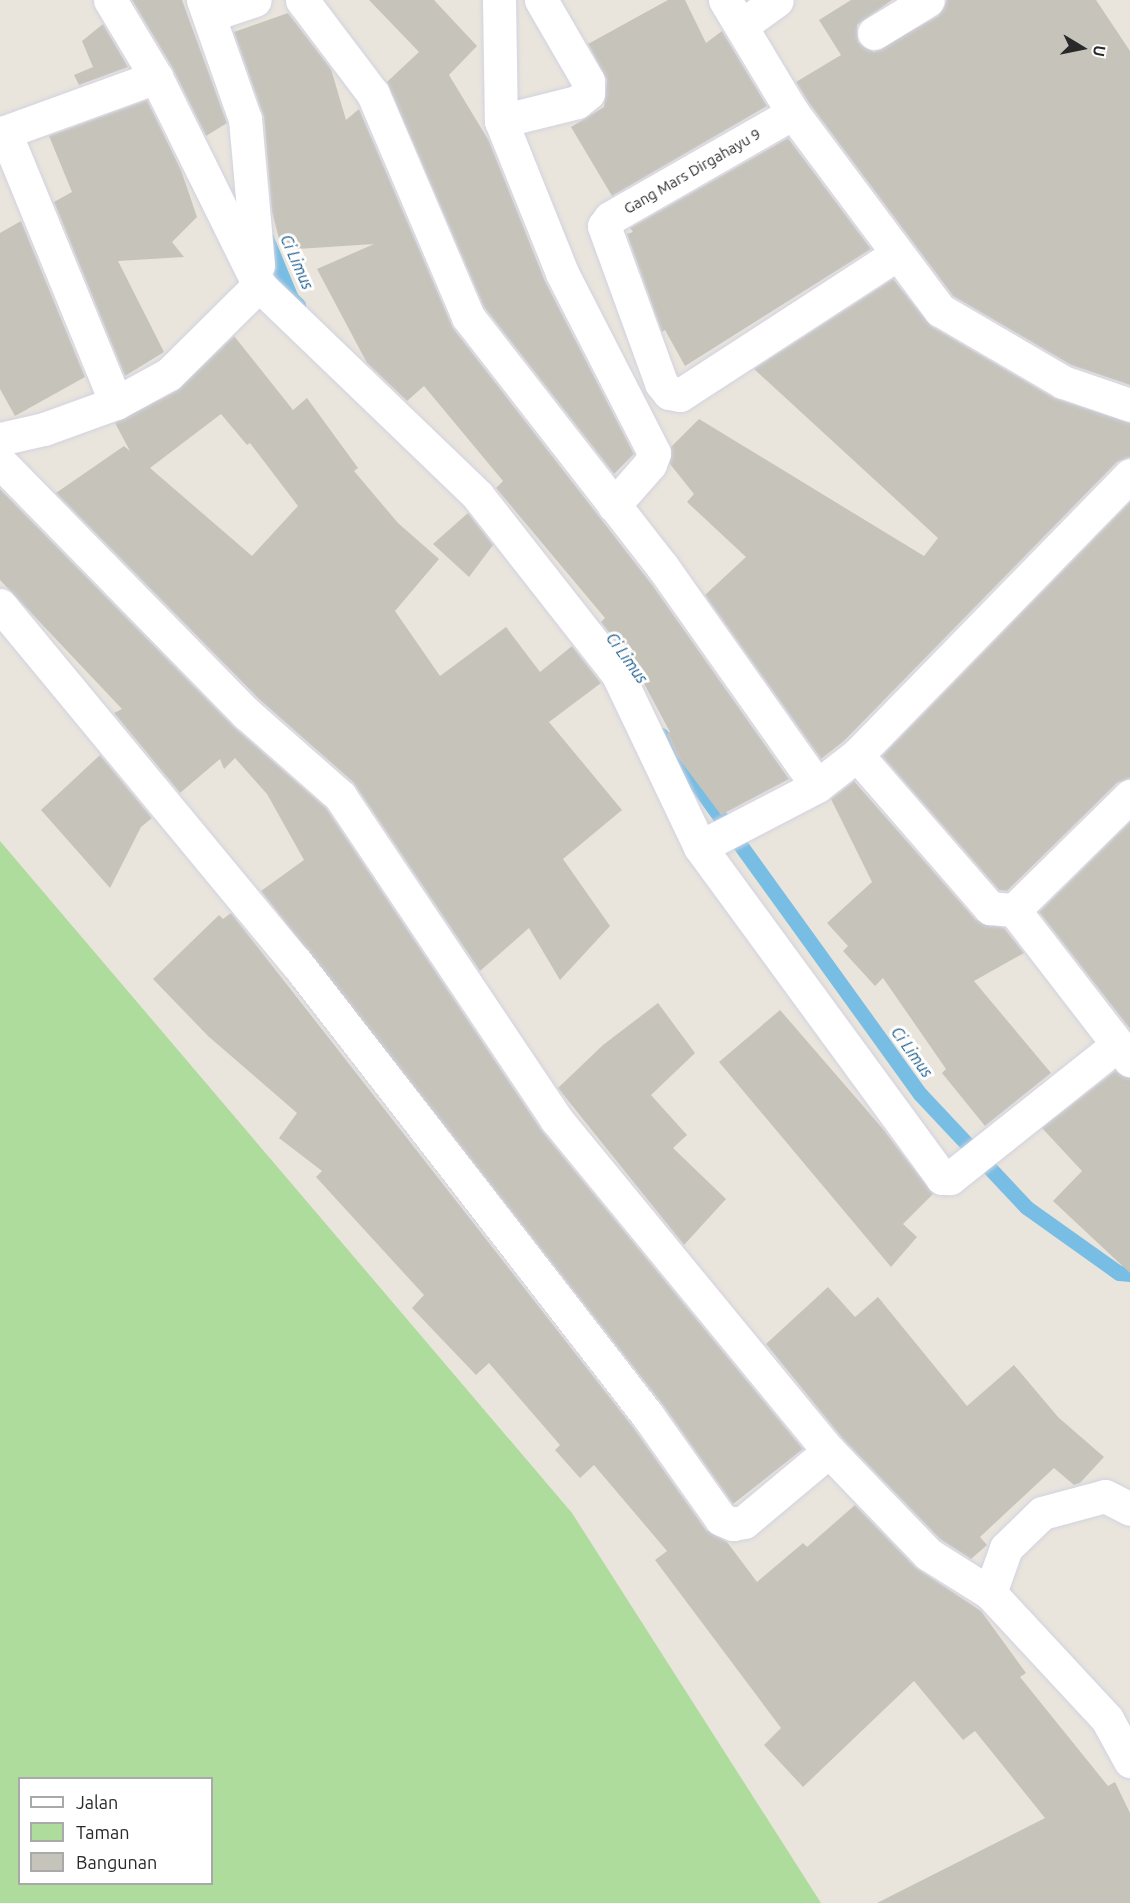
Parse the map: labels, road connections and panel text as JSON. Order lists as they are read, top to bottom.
{
  "streets": {
    "street": ["Gang Mars Dirgahayu 9"]
  },
  "water": ["Ci Limus"],
  "legend": ["Jalan", "Taman", "Bangunan"],
  "north": "right"
}
